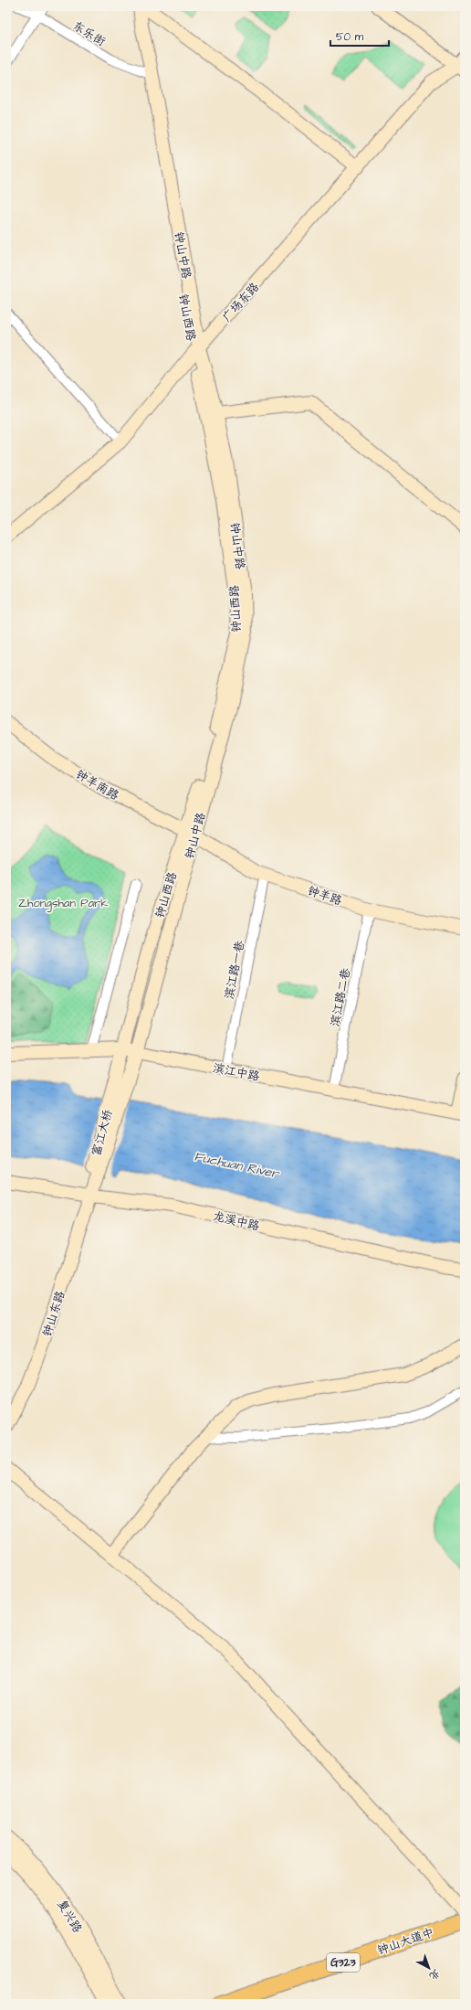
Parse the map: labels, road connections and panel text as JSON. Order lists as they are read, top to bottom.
{
  "streets": {
    "highway": ["钟山大道中", "G323"],
    "main road": [
      "钟山中路",
      "广场东路",
      "钟山西路",
      "钟羊南路",
      "钟羊路",
      "滨江中路",
      "富江大桥",
      "龙溪中路",
      "钟山东路",
      "复兴路"
    ],
    "street": ["东乐街", "滨江路一巷", "滨江路二巷"]
  },
  "crossings": [
    ["东乐街", "钟山西路"],
    ["钟山中路", "广场东路"],
    ["钟山中路", "钟山西路"],
    ["钟山中路", "钟羊南路"],
    ["钟山中路", "钟羊路"],
    ["钟山中路", "滨江中路"],
    ["钟山中路", "富江大桥"],
    ["广场东路", "钟山西路"],
    ["钟山西路", "钟羊南路"],
    ["钟山西路", "钟羊路"],
    ["钟山西路", "滨江中路"],
    ["钟山西路", "富江大桥"],
    ["钟羊南路", "钟羊路"],
    ["钟羊路", "滨江路一巷"],
    ["钟羊路", "滨江路二巷"],
    ["滨江路一巷", "滨江中路"],
    ["滨江路二巷", "滨江中路"],
    ["富江大桥", "龙溪中路"],
    ["富江大桥", "钟山东路"],
    ["龙溪中路", "钟山东路"]
  ],
  "water": ["Fuchuan River"],
  "parks": ["Zhongshan Park"],
  "scale_bar": "50 m",
  "north": "bottom right"
}
